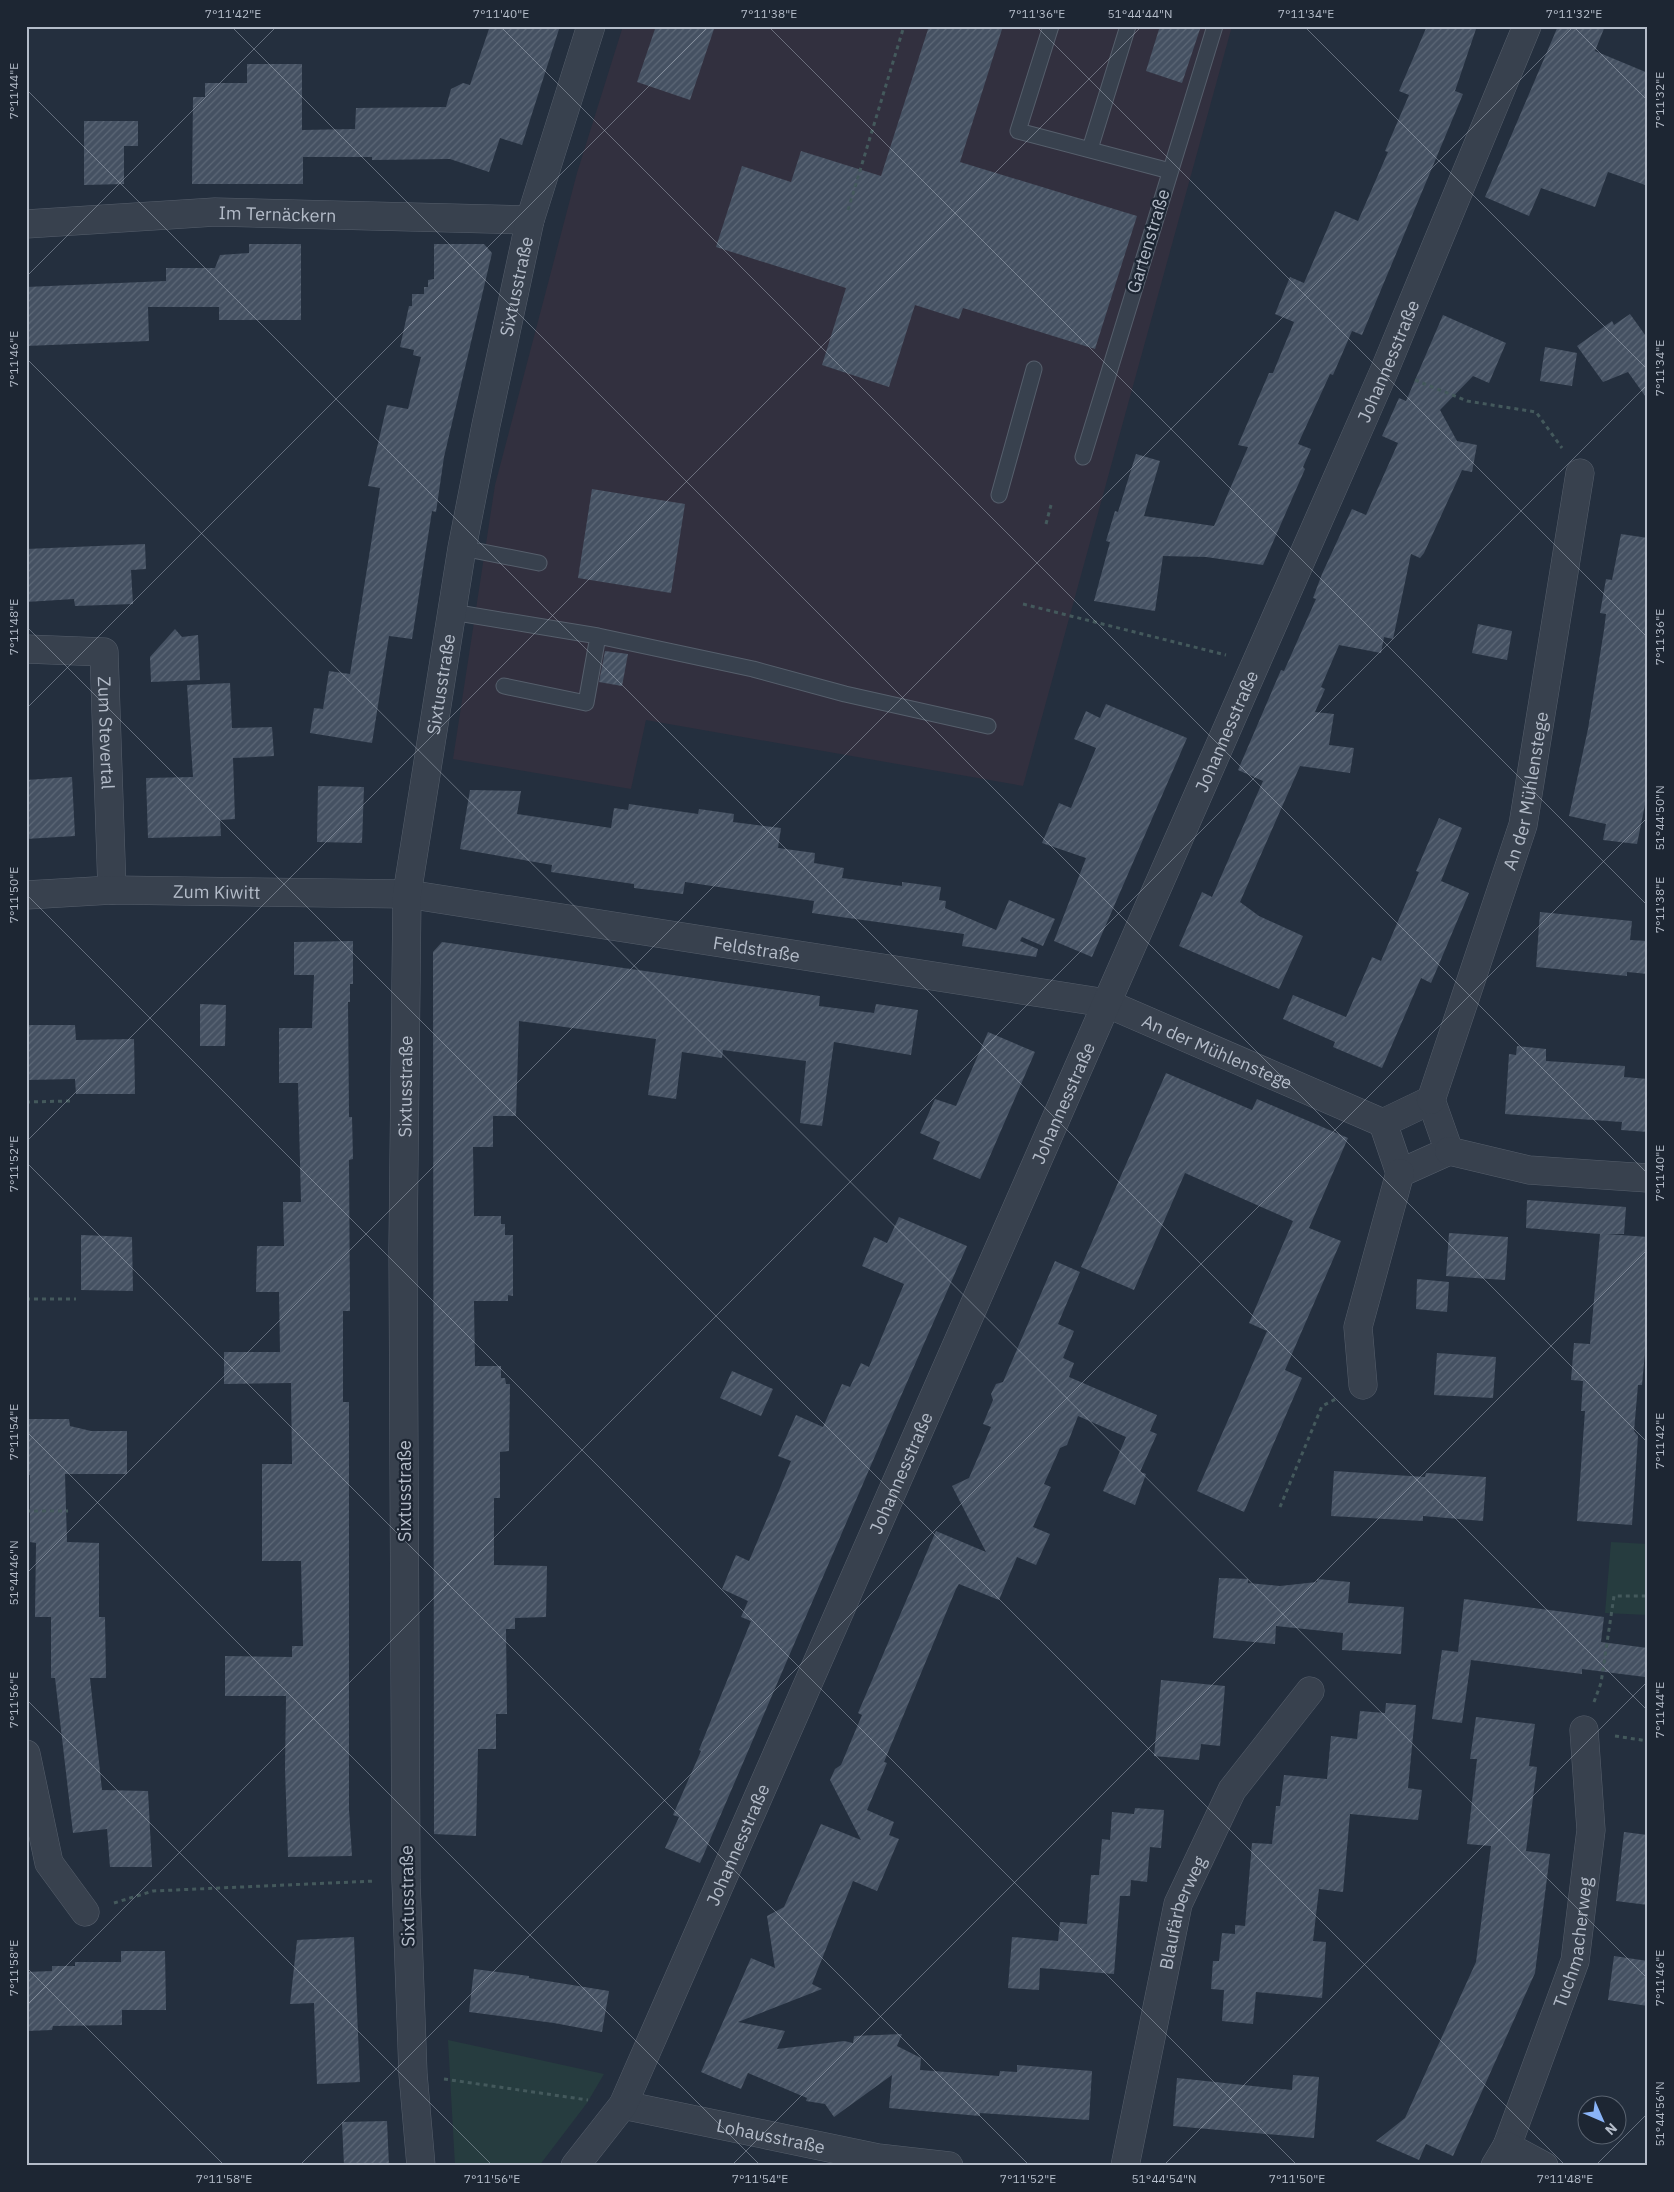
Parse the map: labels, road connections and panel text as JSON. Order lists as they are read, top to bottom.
{
  "streets": {
    "street": [
      "Im Ternäckern",
      "Sixtusstraße",
      "Johannesstraße",
      "Zum Stevertal",
      "An der Mühlenstege",
      "Zum Kiwitt",
      "Feldstraße",
      "Blaufärberweg",
      "Tuchmacherweg",
      "Lohausstraße"
    ],
    "lane": ["Gartenstraße"]
  },
  "crossings": [
    ["Im Ternäckern", "Sixtusstraße"],
    ["Sixtusstraße", "Zum Kiwitt"],
    ["Sixtusstraße", "Feldstraße"],
    ["Johannesstraße", "An der Mühlenstege"],
    ["Johannesstraße", "Feldstraße"],
    ["Johannesstraße", "Lohausstraße"],
    ["Zum Stevertal", "Zum Kiwitt"],
    ["An der Mühlenstege", "Feldstraße"],
    ["Zum Kiwitt", "Feldstraße"]
  ],
  "north": "bottom right",
  "coordinates": [
    "7°11'42\"E",
    "7°11'40\"E",
    "7°11'38\"E",
    "7°11'36\"E",
    "51°44'44\"N",
    "7°11'34\"E",
    "7°11'32\"E",
    "7°11'44\"E",
    "7°11'46\"E",
    "7°11'48\"E",
    "51°44'50\"N",
    "7°11'50\"E",
    "7°11'52\"E",
    "7°11'54\"E",
    "51°44'46\"N",
    "7°11'56\"E",
    "7°11'58\"E",
    "51°44'56\"N",
    "51°44'54\"N"
  ]
}
